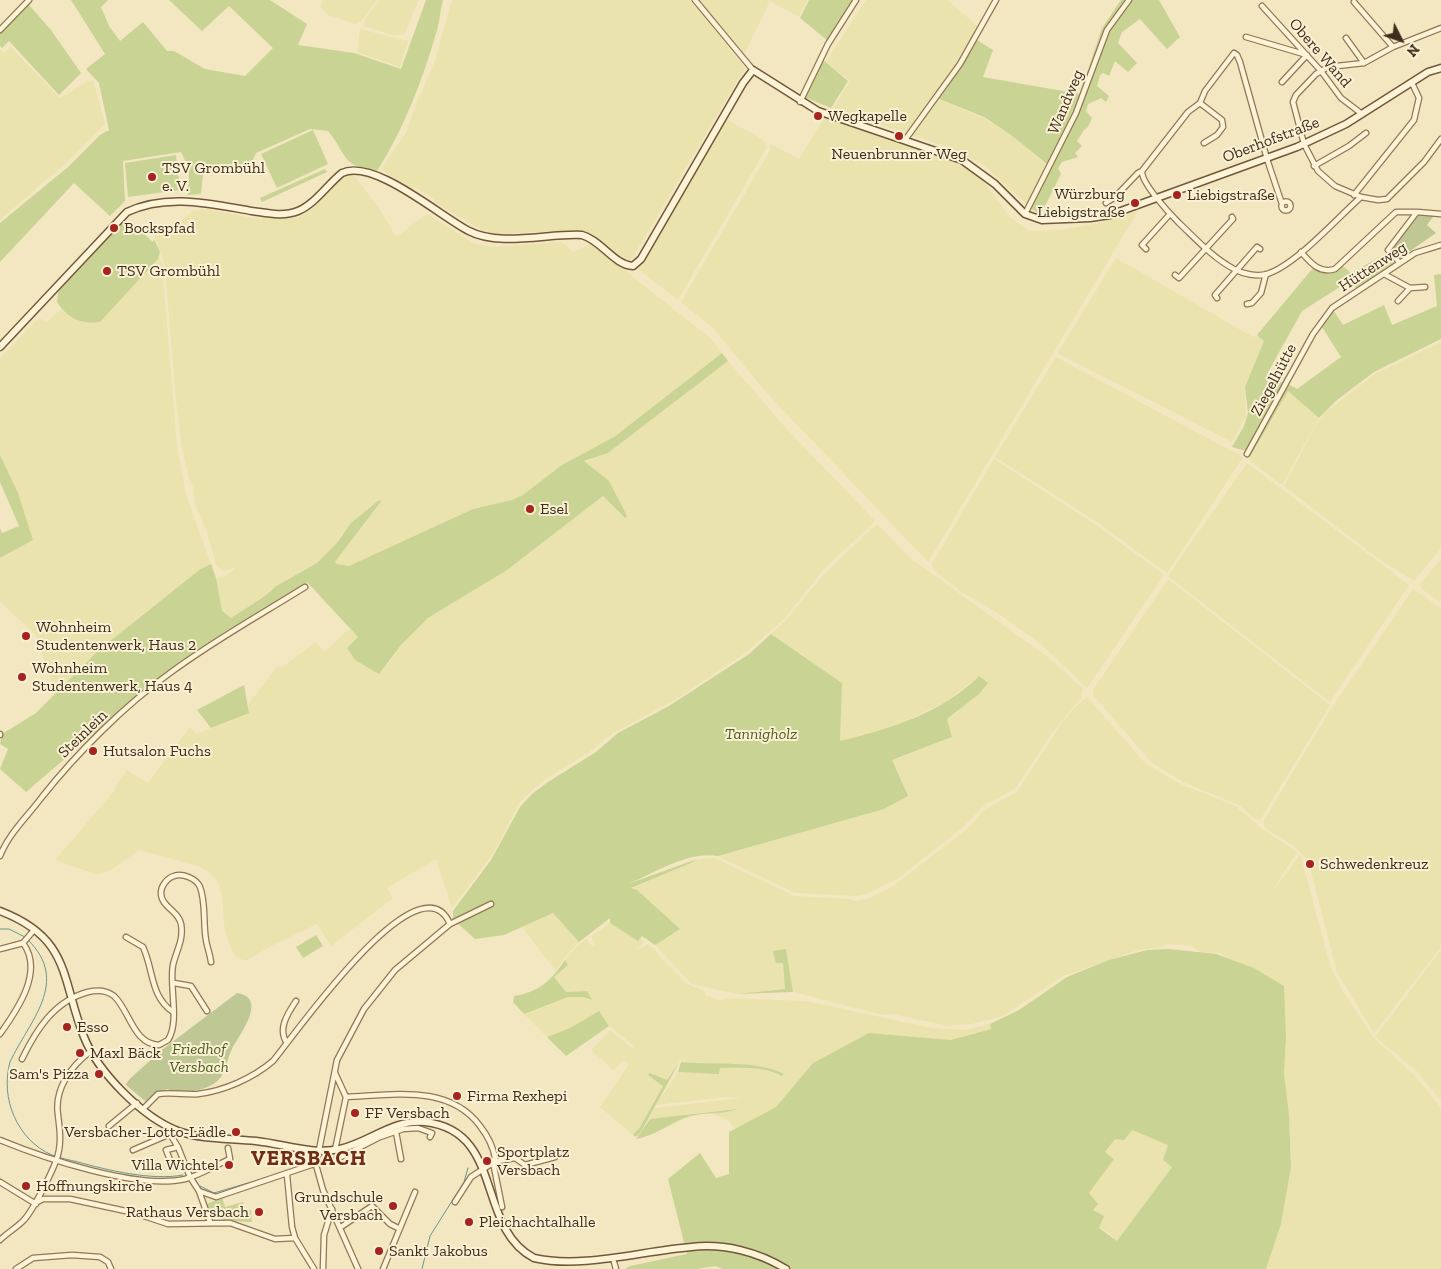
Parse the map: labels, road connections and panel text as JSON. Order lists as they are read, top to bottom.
{
  "streets": {
    "street": [
      "Obere Wand",
      "Wandweg",
      "Oberhofstraße",
      "Hüttenweg",
      "Ziegelhütte",
      "Steinlein"
    ]
  },
  "crossings": [
    ["Obere Wand", "Oberhofstraße"],
    ["Wandweg", "Oberhofstraße"],
    ["Hüttenweg", "Ziegelhütte"]
  ],
  "districts": ["VERSBACH"],
  "parks": ["Tannigholz", "Friedhof Versbach"],
  "places": [
    "Wegkapelle",
    "Neuenbrunner Weg",
    "TSV Grombühl e. V.",
    "Liebigstraße",
    "Würzburg Liebigstraße",
    "Bockspfad",
    "TSV Grombühl",
    "Esel",
    "Wohnheim Studentenwerk, Haus 2",
    "Wohnheim Studentenwerk, Haus 4",
    "Hutsalon Fuchs",
    "Schwedenkreuz",
    "Esso",
    "Maxl Bäck",
    "Sam's Pizza",
    "Firma Rexhepi",
    "FF Versbach",
    "Versbacher-Lotto-Lädle",
    "Sportplatz Versbach",
    "Villa Wichtel",
    "Hoffnungskirche",
    "Grundschule Versbach",
    "Rathaus Versbach",
    "Pleichachtalhalle",
    "Sankt Jakobus"
  ],
  "north": "bottom right"
}
